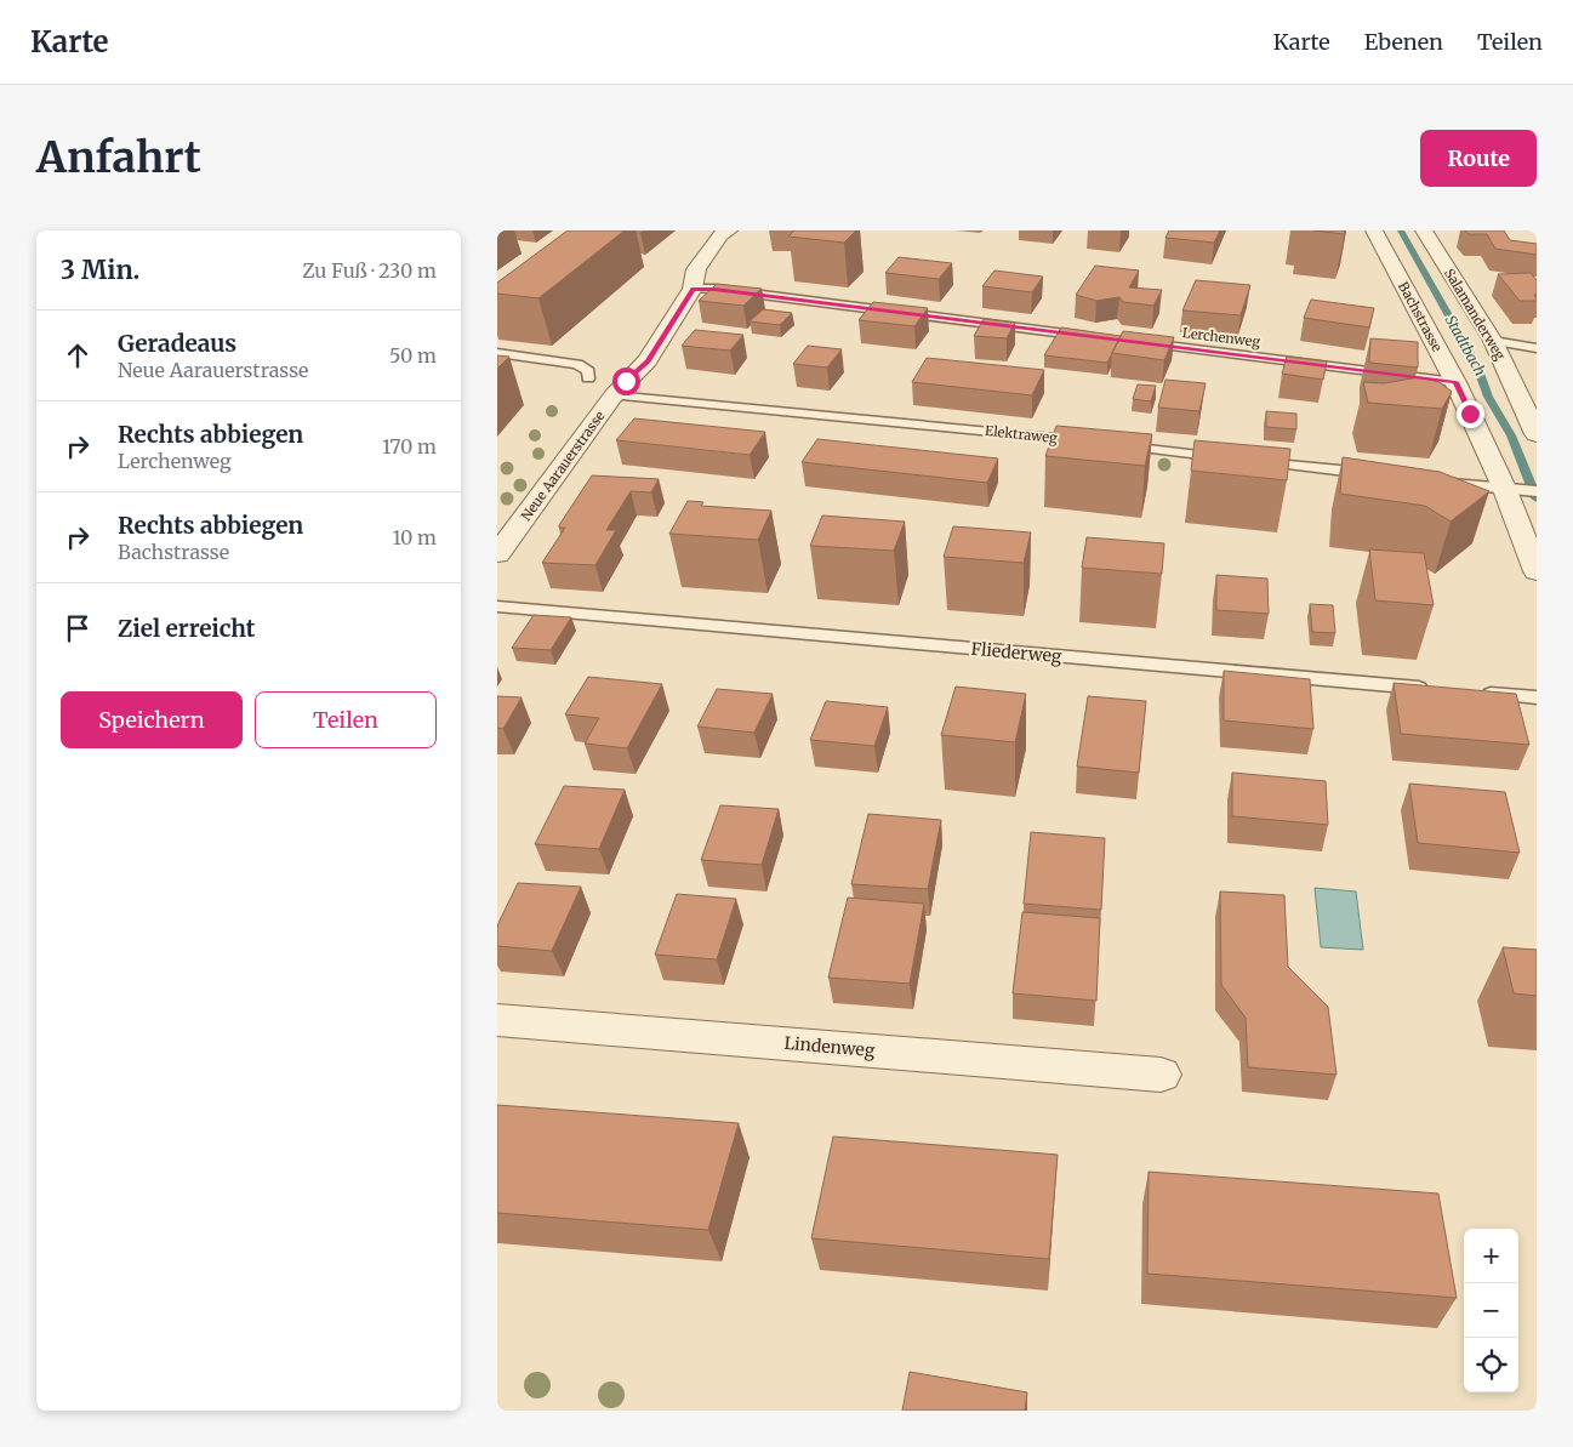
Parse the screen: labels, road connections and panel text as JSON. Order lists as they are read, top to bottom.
{
  "streets": {
    "street": [
      "Salamanderweg",
      "Bachstrasse",
      "Neue Aarauerstrasse",
      "Lindenweg"
    ],
    "lane": ["Lerchenweg", "Elektraweg", "Fliederweg"]
  },
  "crossings": [
    ["Bachstrasse", "Lerchenweg"],
    ["Elektraweg", "Neue Aarauerstrasse"]
  ],
  "water": ["Stadtbach"],
  "page": {
    "header": "Karte",
    "nav": ["Karte", "Ebenen", "Teilen"],
    "buttons": [
      "Route",
      ["Speichern", "Teilen"]
    ],
    "title": "Anfahrt",
    "heading": ["3 Min.", "Zu Fuß · 230 m"],
    "list": [
      ["Geradeaus", "Neue Aarauerstrasse", "50 m"],
      ["Rechts abbiegen", "Lerchenweg", "170 m"],
      ["Rechts abbiegen", "Bachstrasse", "10 m"],
      "Ziel erreicht"
    ],
    "map_buttons": ["+", "−"]
  }
}
